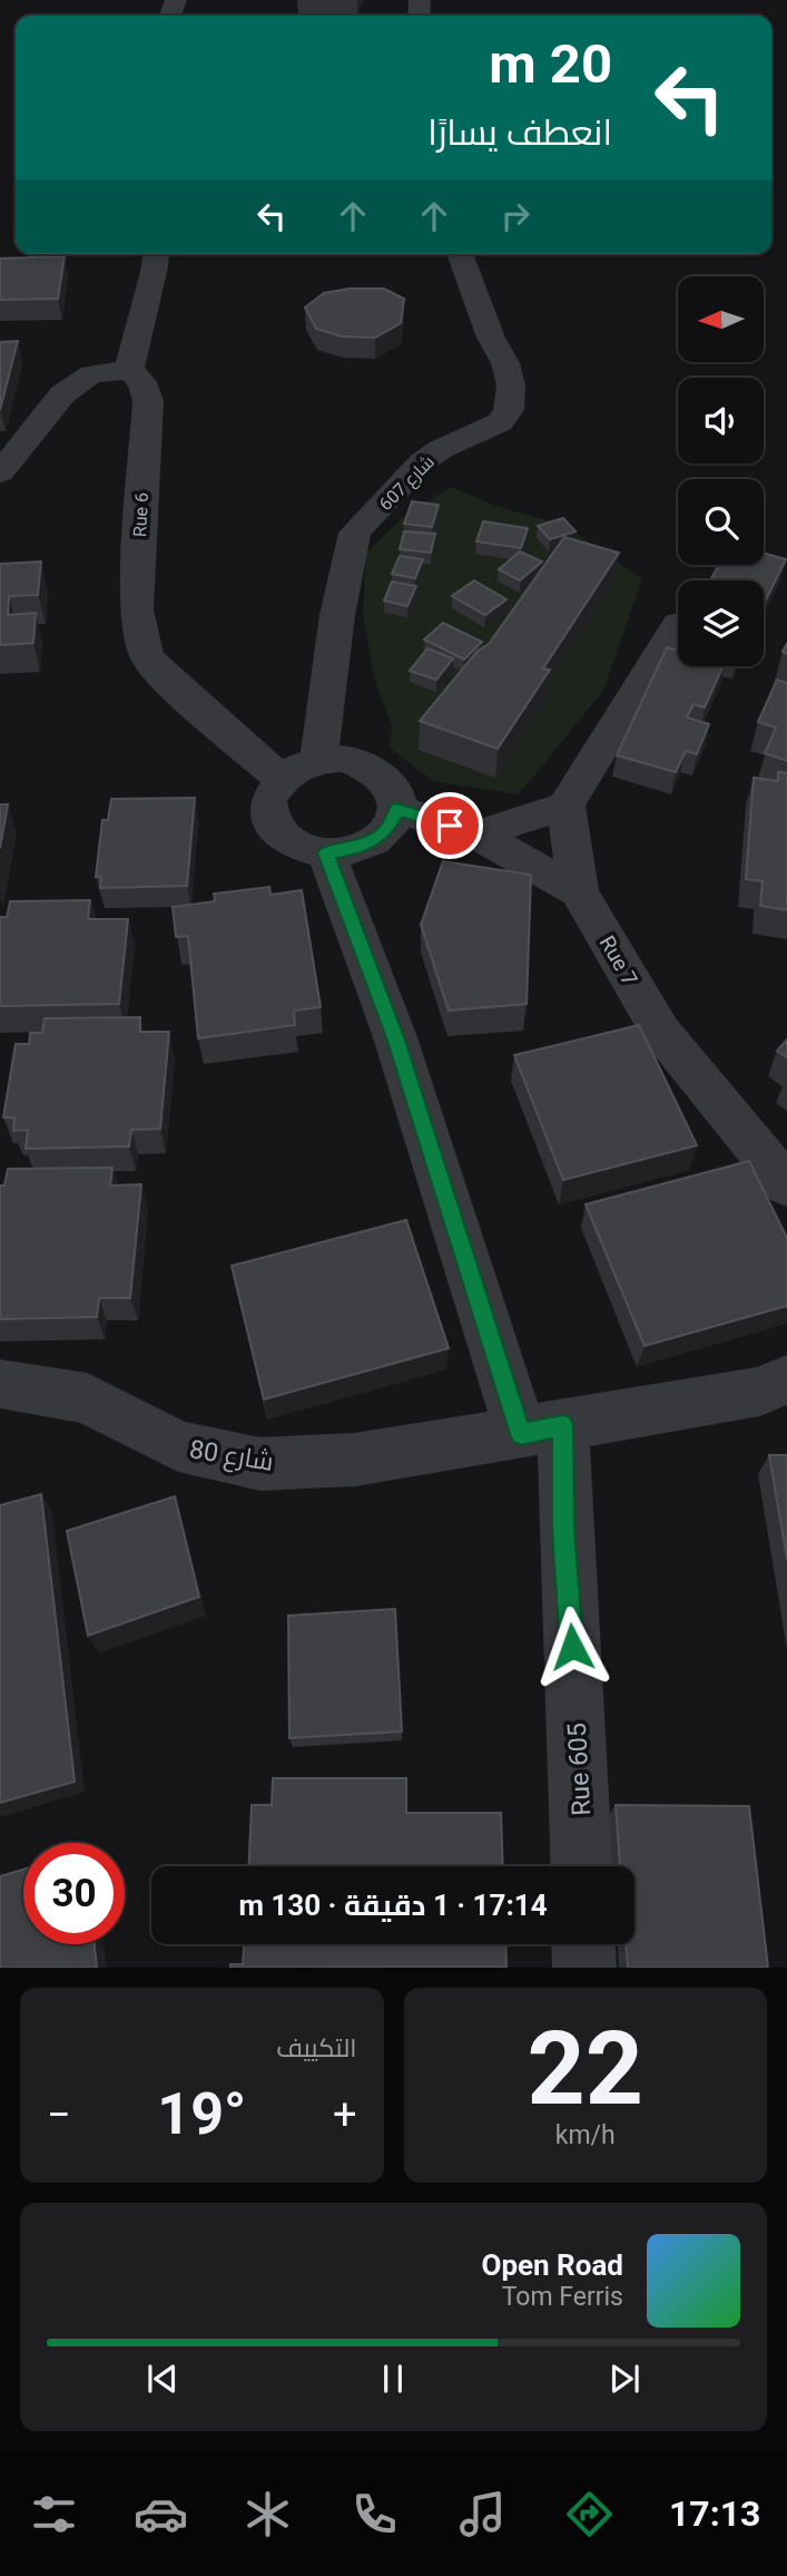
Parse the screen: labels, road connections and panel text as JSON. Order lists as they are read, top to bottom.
{
  "streets": {
    "street": [
      "شارع 607",
      "Rue 6",
      "Rue 7",
      "شارع 80",
      "Rue 605"
    ]
  },
  "crossings": [
    ["شارع 607", "Rue 6"],
    ["شارع 607", "Rue 605"],
    ["Rue 6", "Rue 605"],
    ["شارع 80", "Rue 605"]
  ],
  "north": "left",
  "page": {
    "turn": ["20 m", "انعطف يسارًا"],
    "limit": "30",
    "trip": "17:14 · 1 دقيقة · 130 m",
    "tile": [
      ["22", "km/h"],
      "التكييف"
    ],
    "heat": ["−", "19°", "+"],
    "song": ["Open Road", "Tom Ferris"],
    "tabs": "17:13"
  }
}
